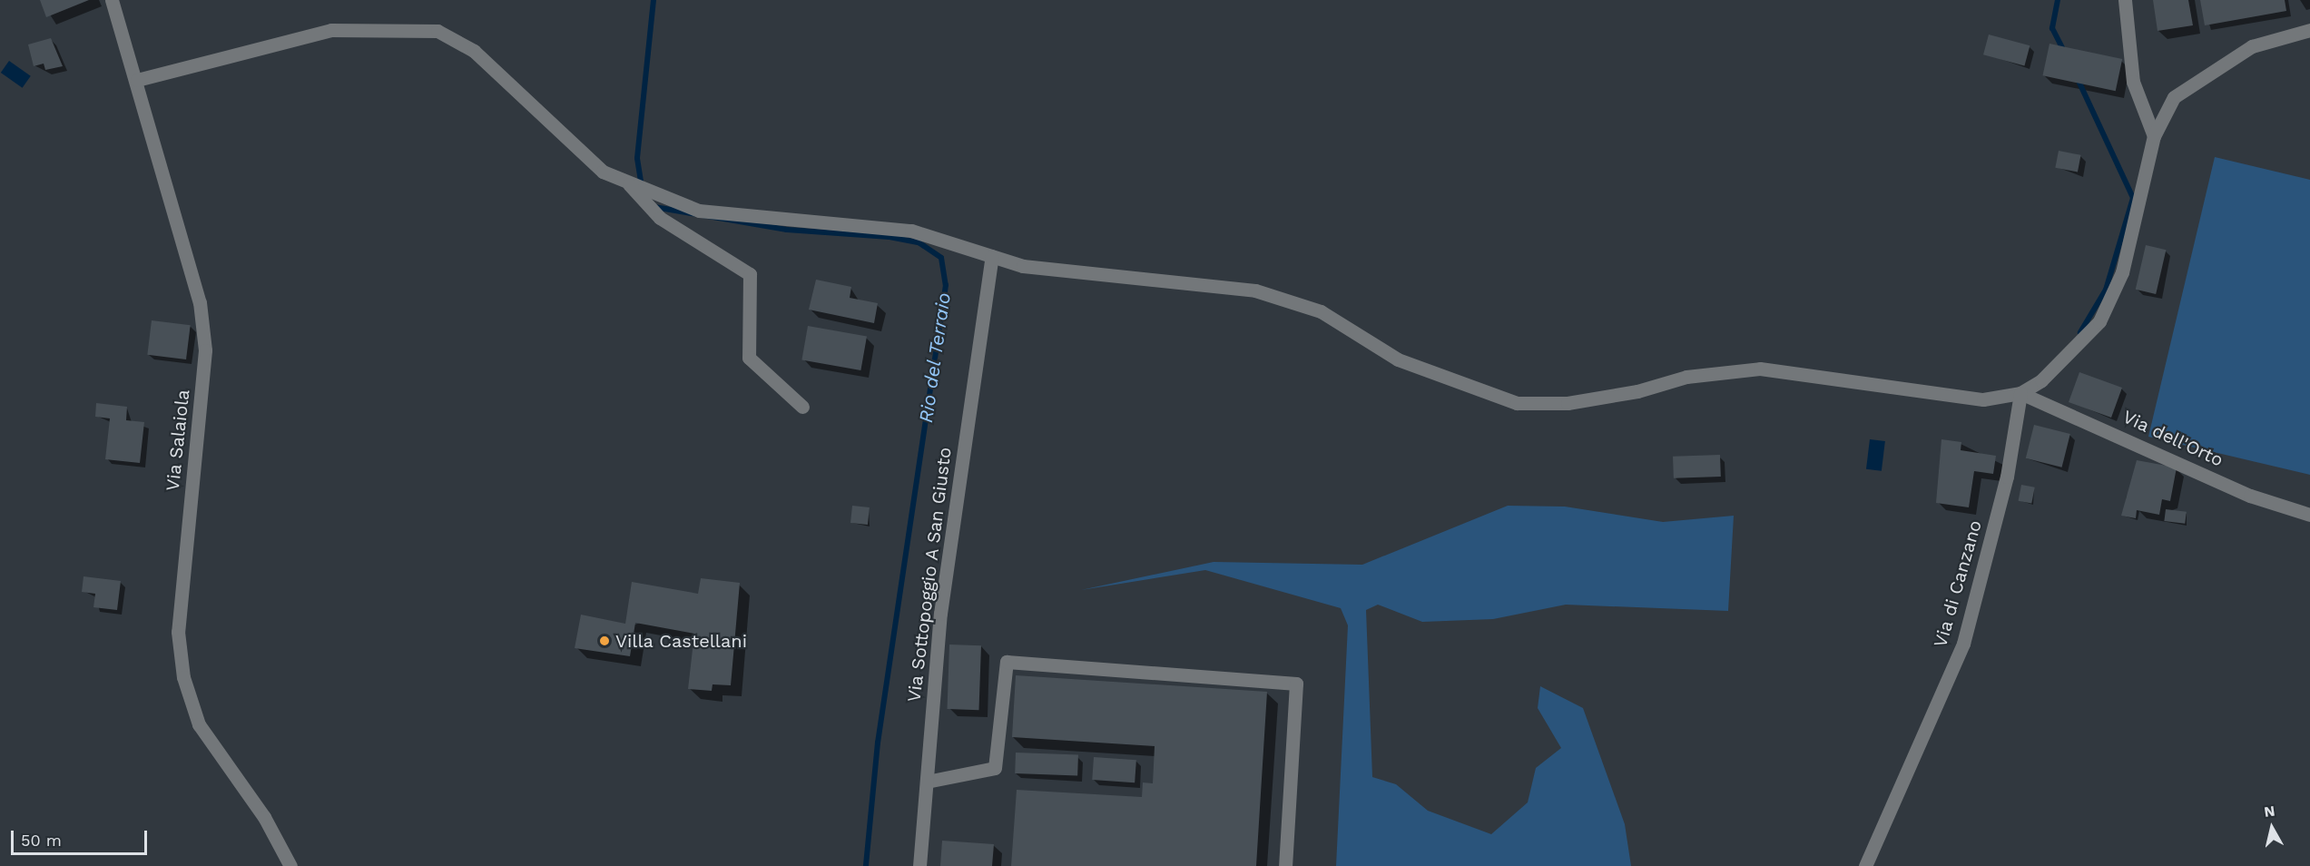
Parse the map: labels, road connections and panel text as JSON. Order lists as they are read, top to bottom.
{
  "streets": {
    "street": [
      "Via dell'Orto",
      "Via Salaiola",
      "Via Sottopoggio A San Giusto",
      "Via di Canzano"
    ]
  },
  "crossings": [
    ["Via dell'Orto", "Via di Canzano"]
  ],
  "water": ["Rio del Terraio"],
  "places": ["Villa Castellani"],
  "scale_bar": "50 m",
  "north": "top"
}
